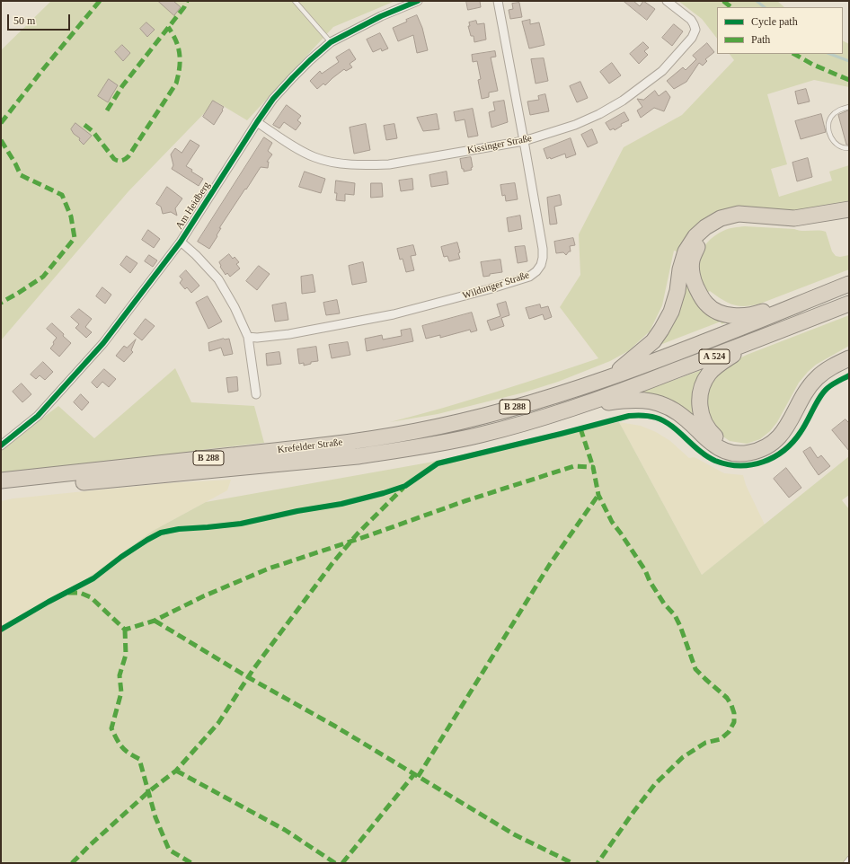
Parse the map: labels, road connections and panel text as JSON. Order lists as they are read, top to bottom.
{
  "streets": {
    "highway": ["A 524", "B 288", "Krefelder Straße"],
    "street": ["Kissinger Straße", "Am Heidberg", "Wildunger Straße"]
  },
  "crossings": [
    ["Kissinger Straße", "Am Heidberg"],
    ["Kissinger Straße", "Wildunger Straße"],
    ["A 524", "Krefelder Straße"]
  ],
  "legend": ["Cycle path", "Path"],
  "scale_bar": "50 m"
}
